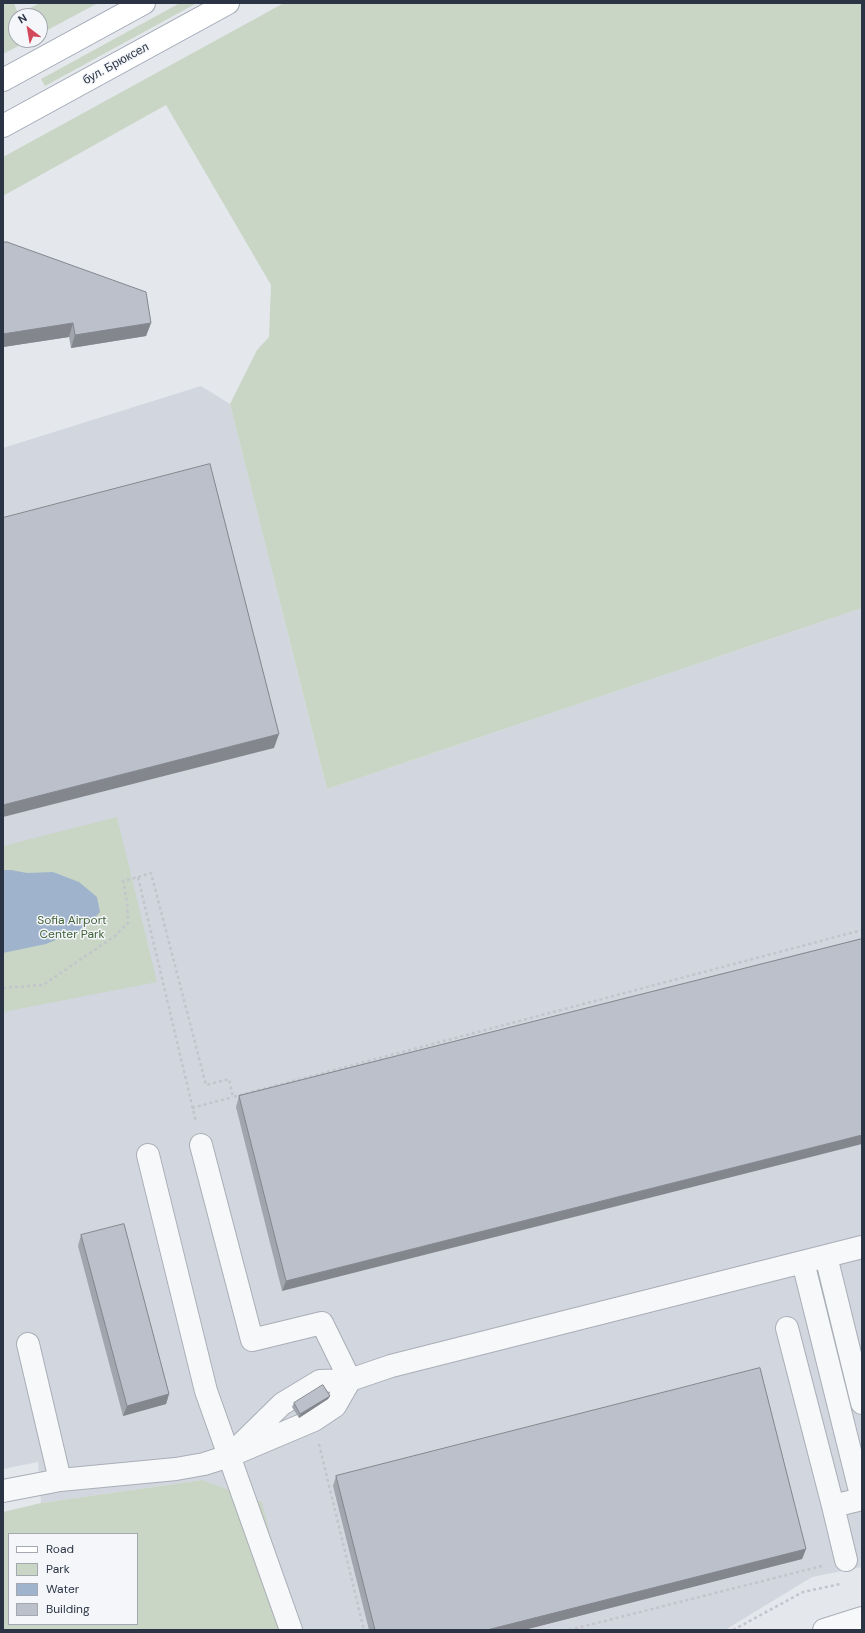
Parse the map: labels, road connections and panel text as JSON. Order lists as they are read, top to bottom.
{
  "streets": {
    "main road": ["бул. Брюксел"]
  },
  "parks": ["Sofia Airport Center Park"],
  "legend": [
    "Road",
    "Park",
    "Water",
    "Building"
  ],
  "north": "top left"
}
